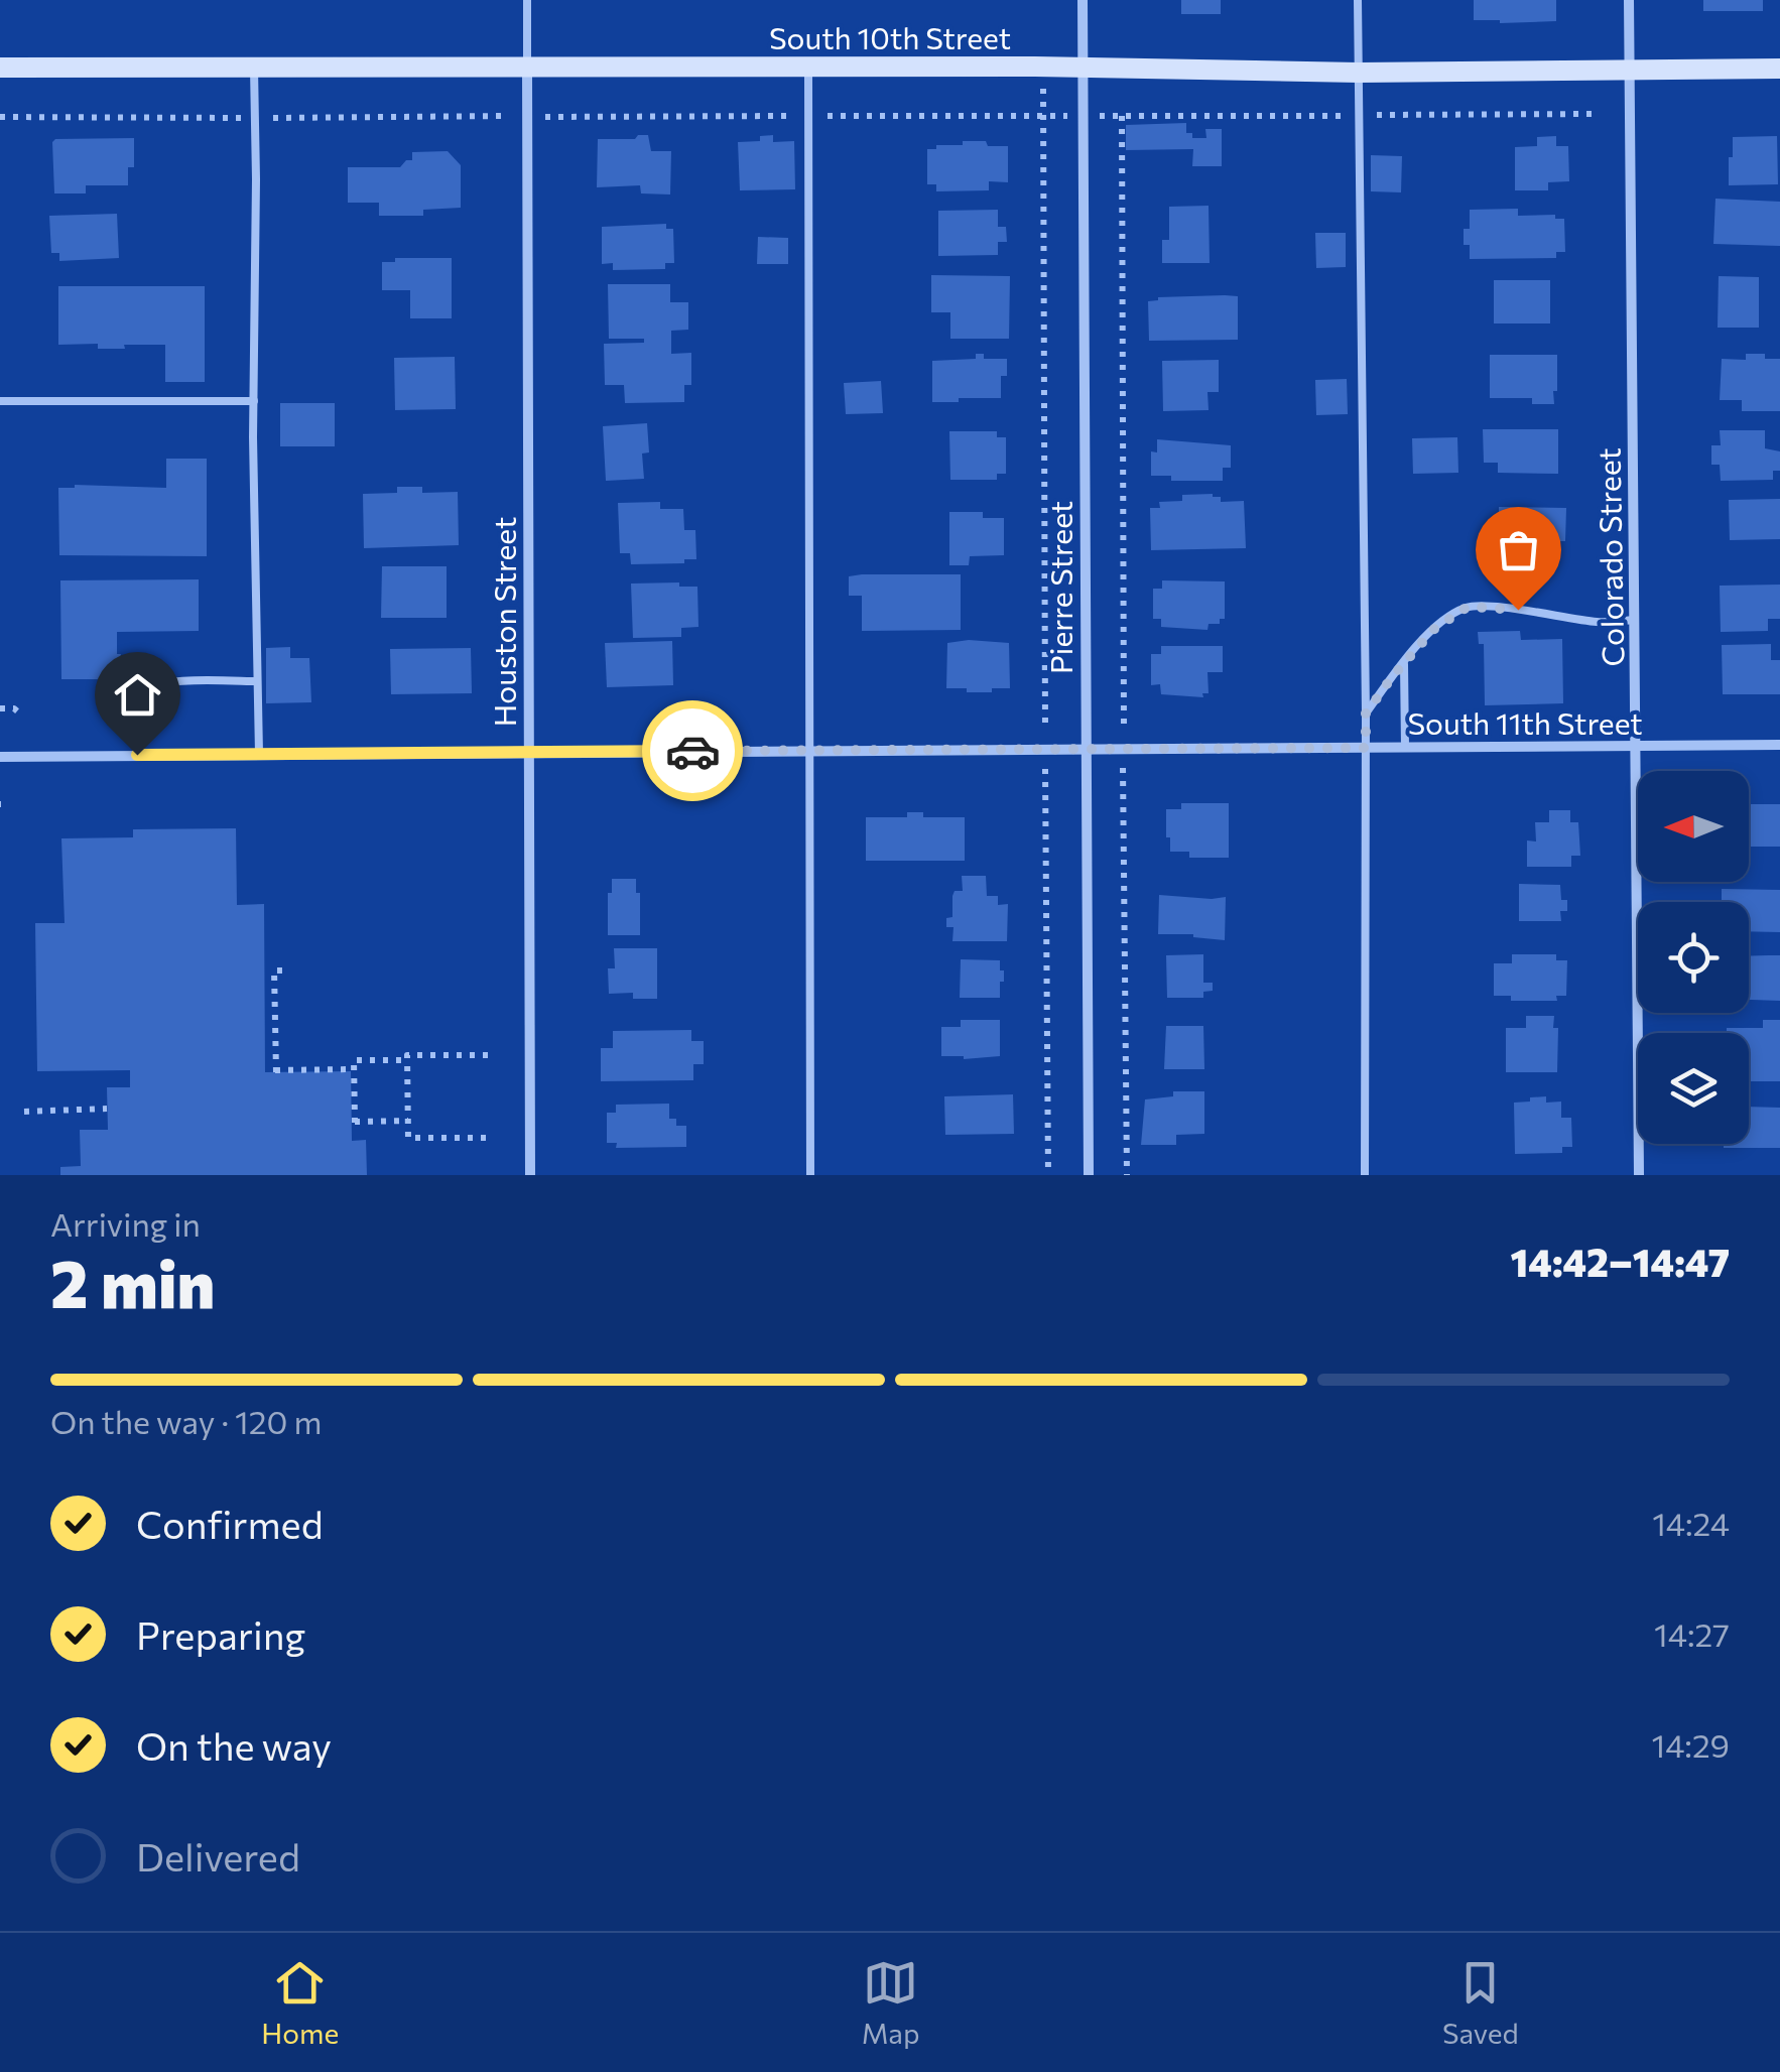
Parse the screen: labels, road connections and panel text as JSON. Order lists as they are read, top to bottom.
{
  "streets": {
    "street": [
      "South 10th Street",
      "Colorado Street",
      "Pierre Street",
      "Houston Street",
      "South 11th Street"
    ]
  },
  "crossings": [
    ["South 10th Street", "Colorado Street"],
    ["South 10th Street", "Pierre Street"],
    ["South 10th Street", "Houston Street"],
    ["Colorado Street", "South 11th Street"],
    ["Pierre Street", "South 11th Street"],
    ["Houston Street", "South 11th Street"]
  ],
  "north": "left",
  "page": {
    "heading": ["2 min", "Arriving in", "14:42–14:47"],
    "bar": "On the way · 120 m",
    "list": [
      ["Confirmed", "14:24"],
      ["Preparing", "14:27"],
      ["On the way", "14:29"],
      "Delivered"
    ],
    "tabs": ["Home", "Map", "Saved"]
  }
}
